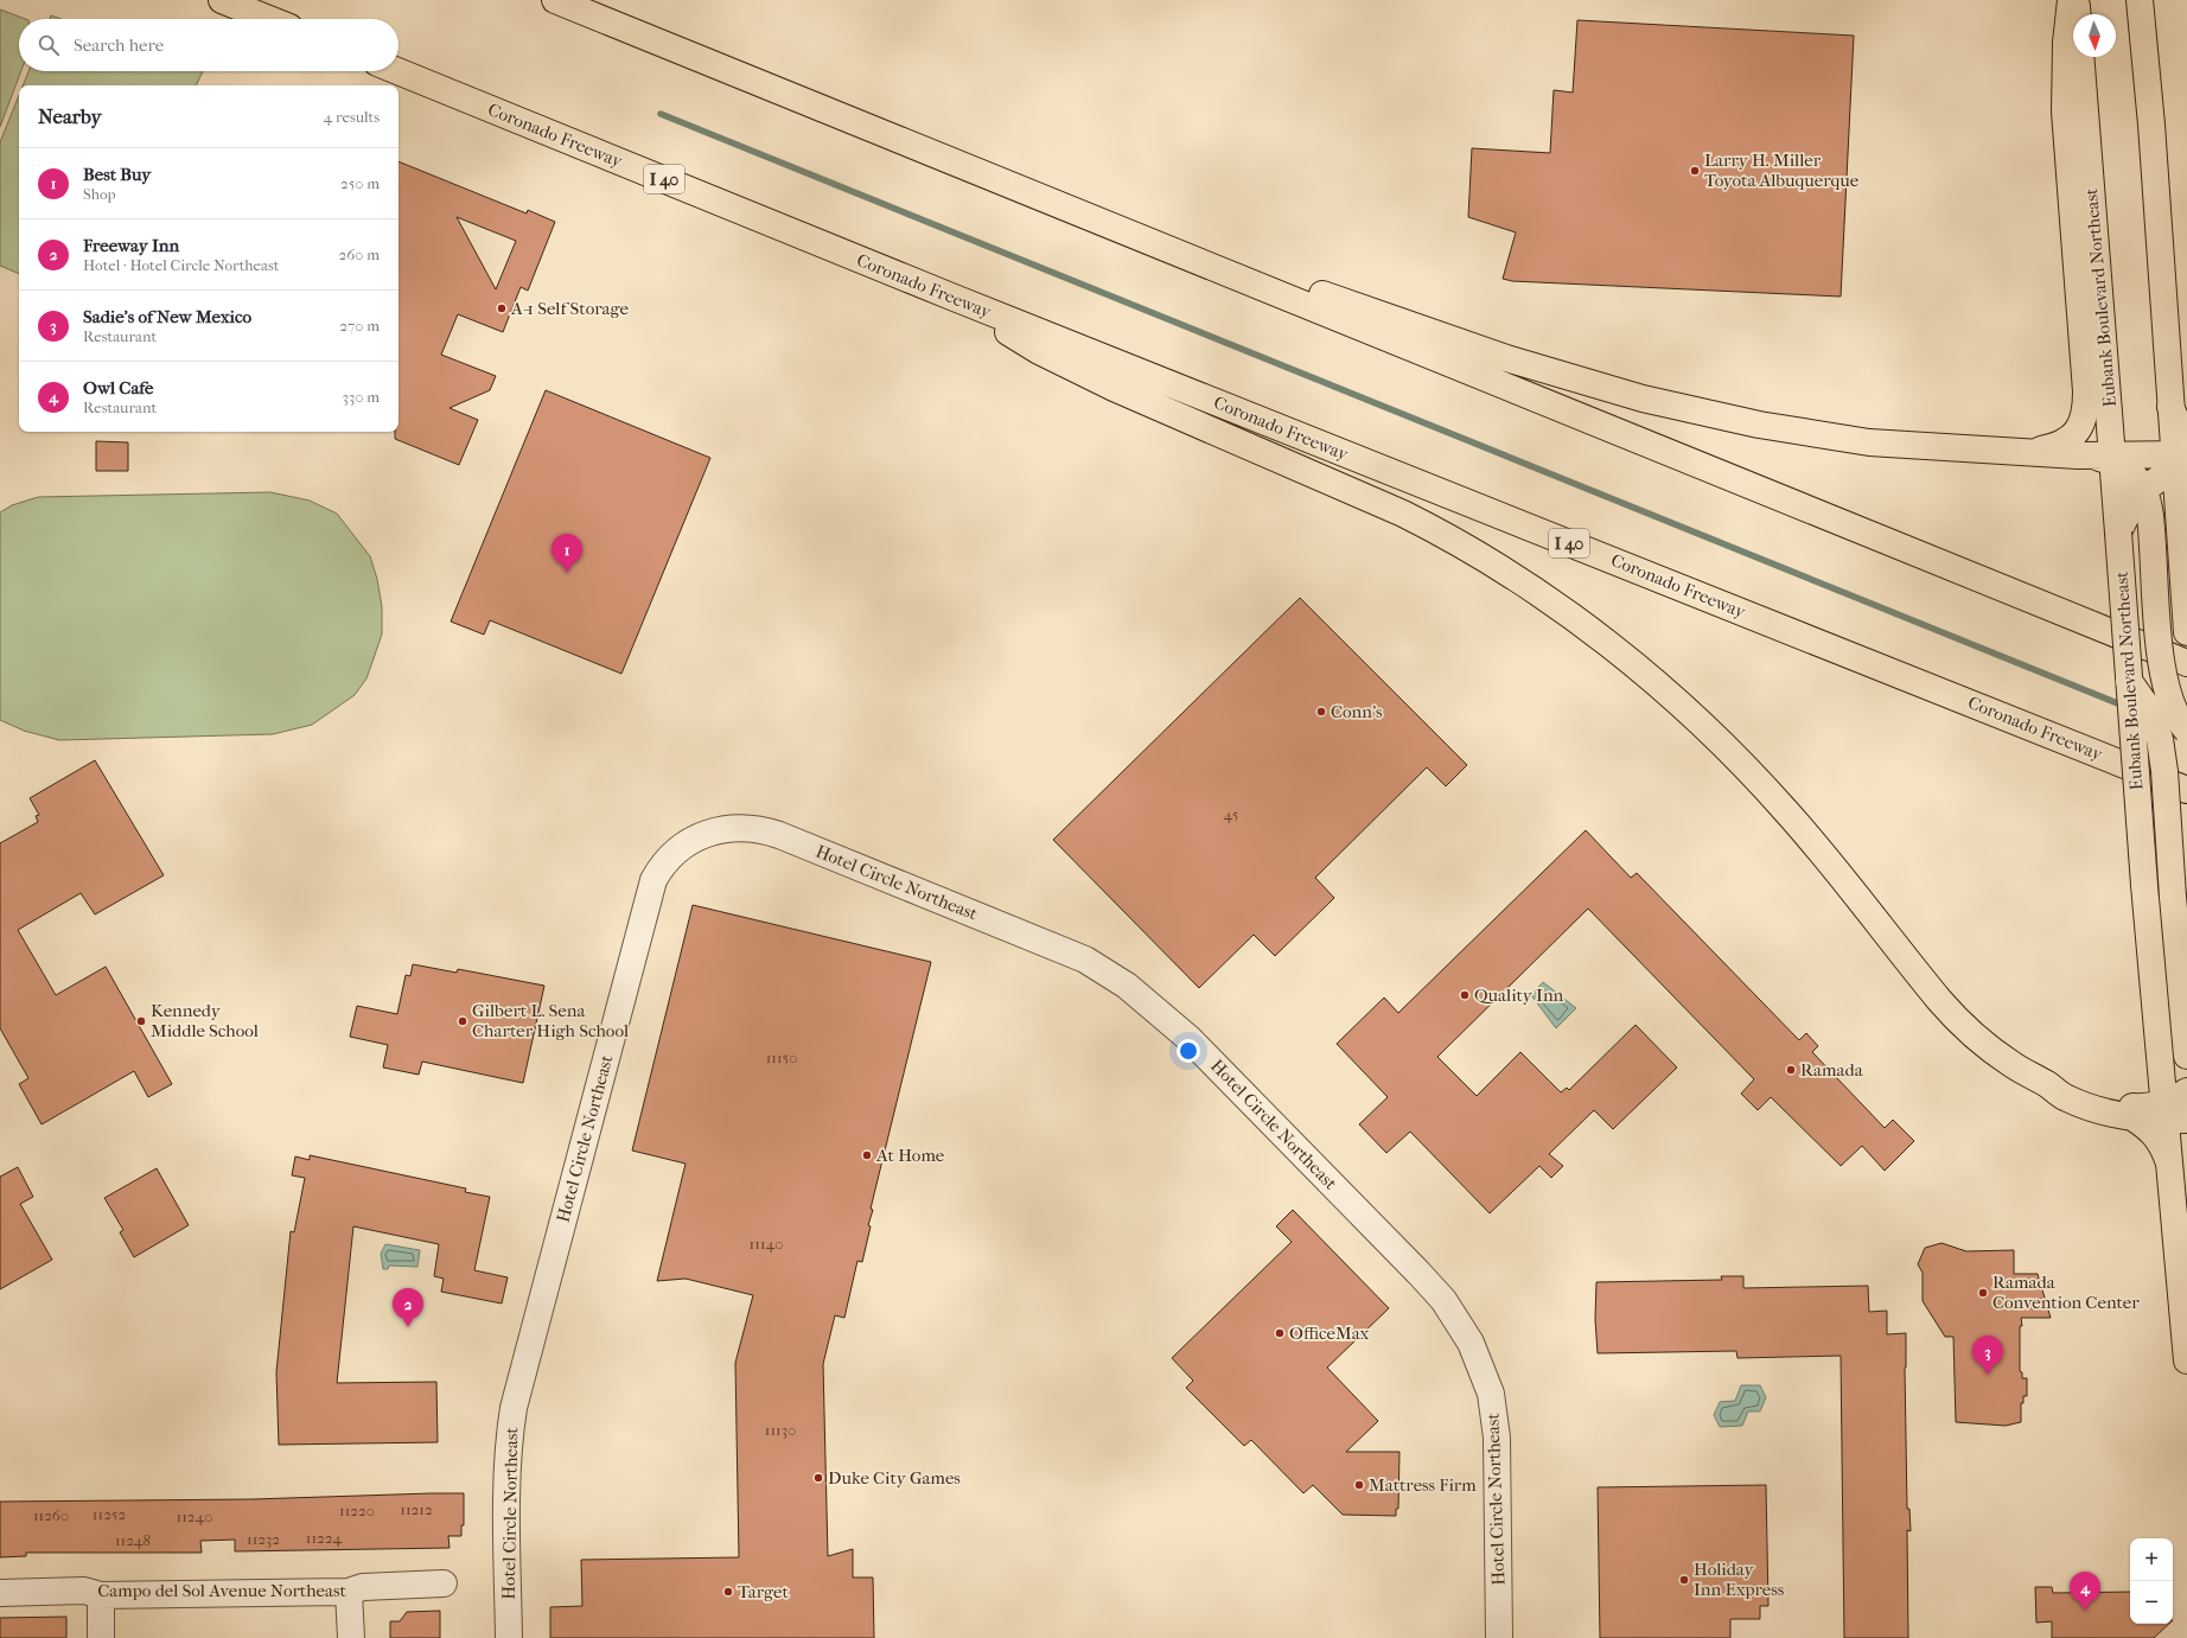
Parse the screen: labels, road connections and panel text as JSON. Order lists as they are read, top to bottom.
{
  "streets": {
    "main road": ["Coronado Freeway", "I 40", "Eubank Boulevard Northeast"],
    "street": ["Hotel Circle Northeast", "Campo del Sol Avenue Northeast"]
  },
  "places": [
    "Larry H. Miller Toyota Albuquerque",
    "A-1 Self Storage",
    "Conn's",
    "Quality Inn",
    "Kennedy Middle School",
    "Gilbert L. Sena Charter High School",
    "Ramada",
    "At Home",
    "Ramada Convention Center",
    "OfficeMax",
    "Duke City Games",
    "Mattress Firm",
    "Holiday Inn Express",
    "Target"
  ],
  "house_numbers": [
    "45",
    "11150",
    "11140",
    "11130",
    "11212",
    "11220",
    "11252",
    "11260",
    "11240",
    "11224",
    "11232",
    "11248"
  ],
  "north": "bottom",
  "page": {
    "search": "Search here",
    "heading": ["Nearby", "4 results"],
    "list": [
      {
        "mark": "1",
        "name": "Best Buy",
        "note": "Shop",
        "value": "250 m"
      },
      {
        "mark": "2",
        "name": "Freeway Inn",
        "note": "Hotel · Hotel Circle Northeast",
        "value": "260 m"
      },
      {
        "mark": "3",
        "name": "Sadie's of New Mexico",
        "note": "Restaurant",
        "value": "270 m"
      },
      {
        "mark": "4",
        "name": "Owl Cafe",
        "note": "Restaurant",
        "value": "330 m"
      }
    ],
    "pins": [
      "1",
      "2",
      "3",
      "4"
    ],
    "map_buttons": ["+", "−"]
  }
}
